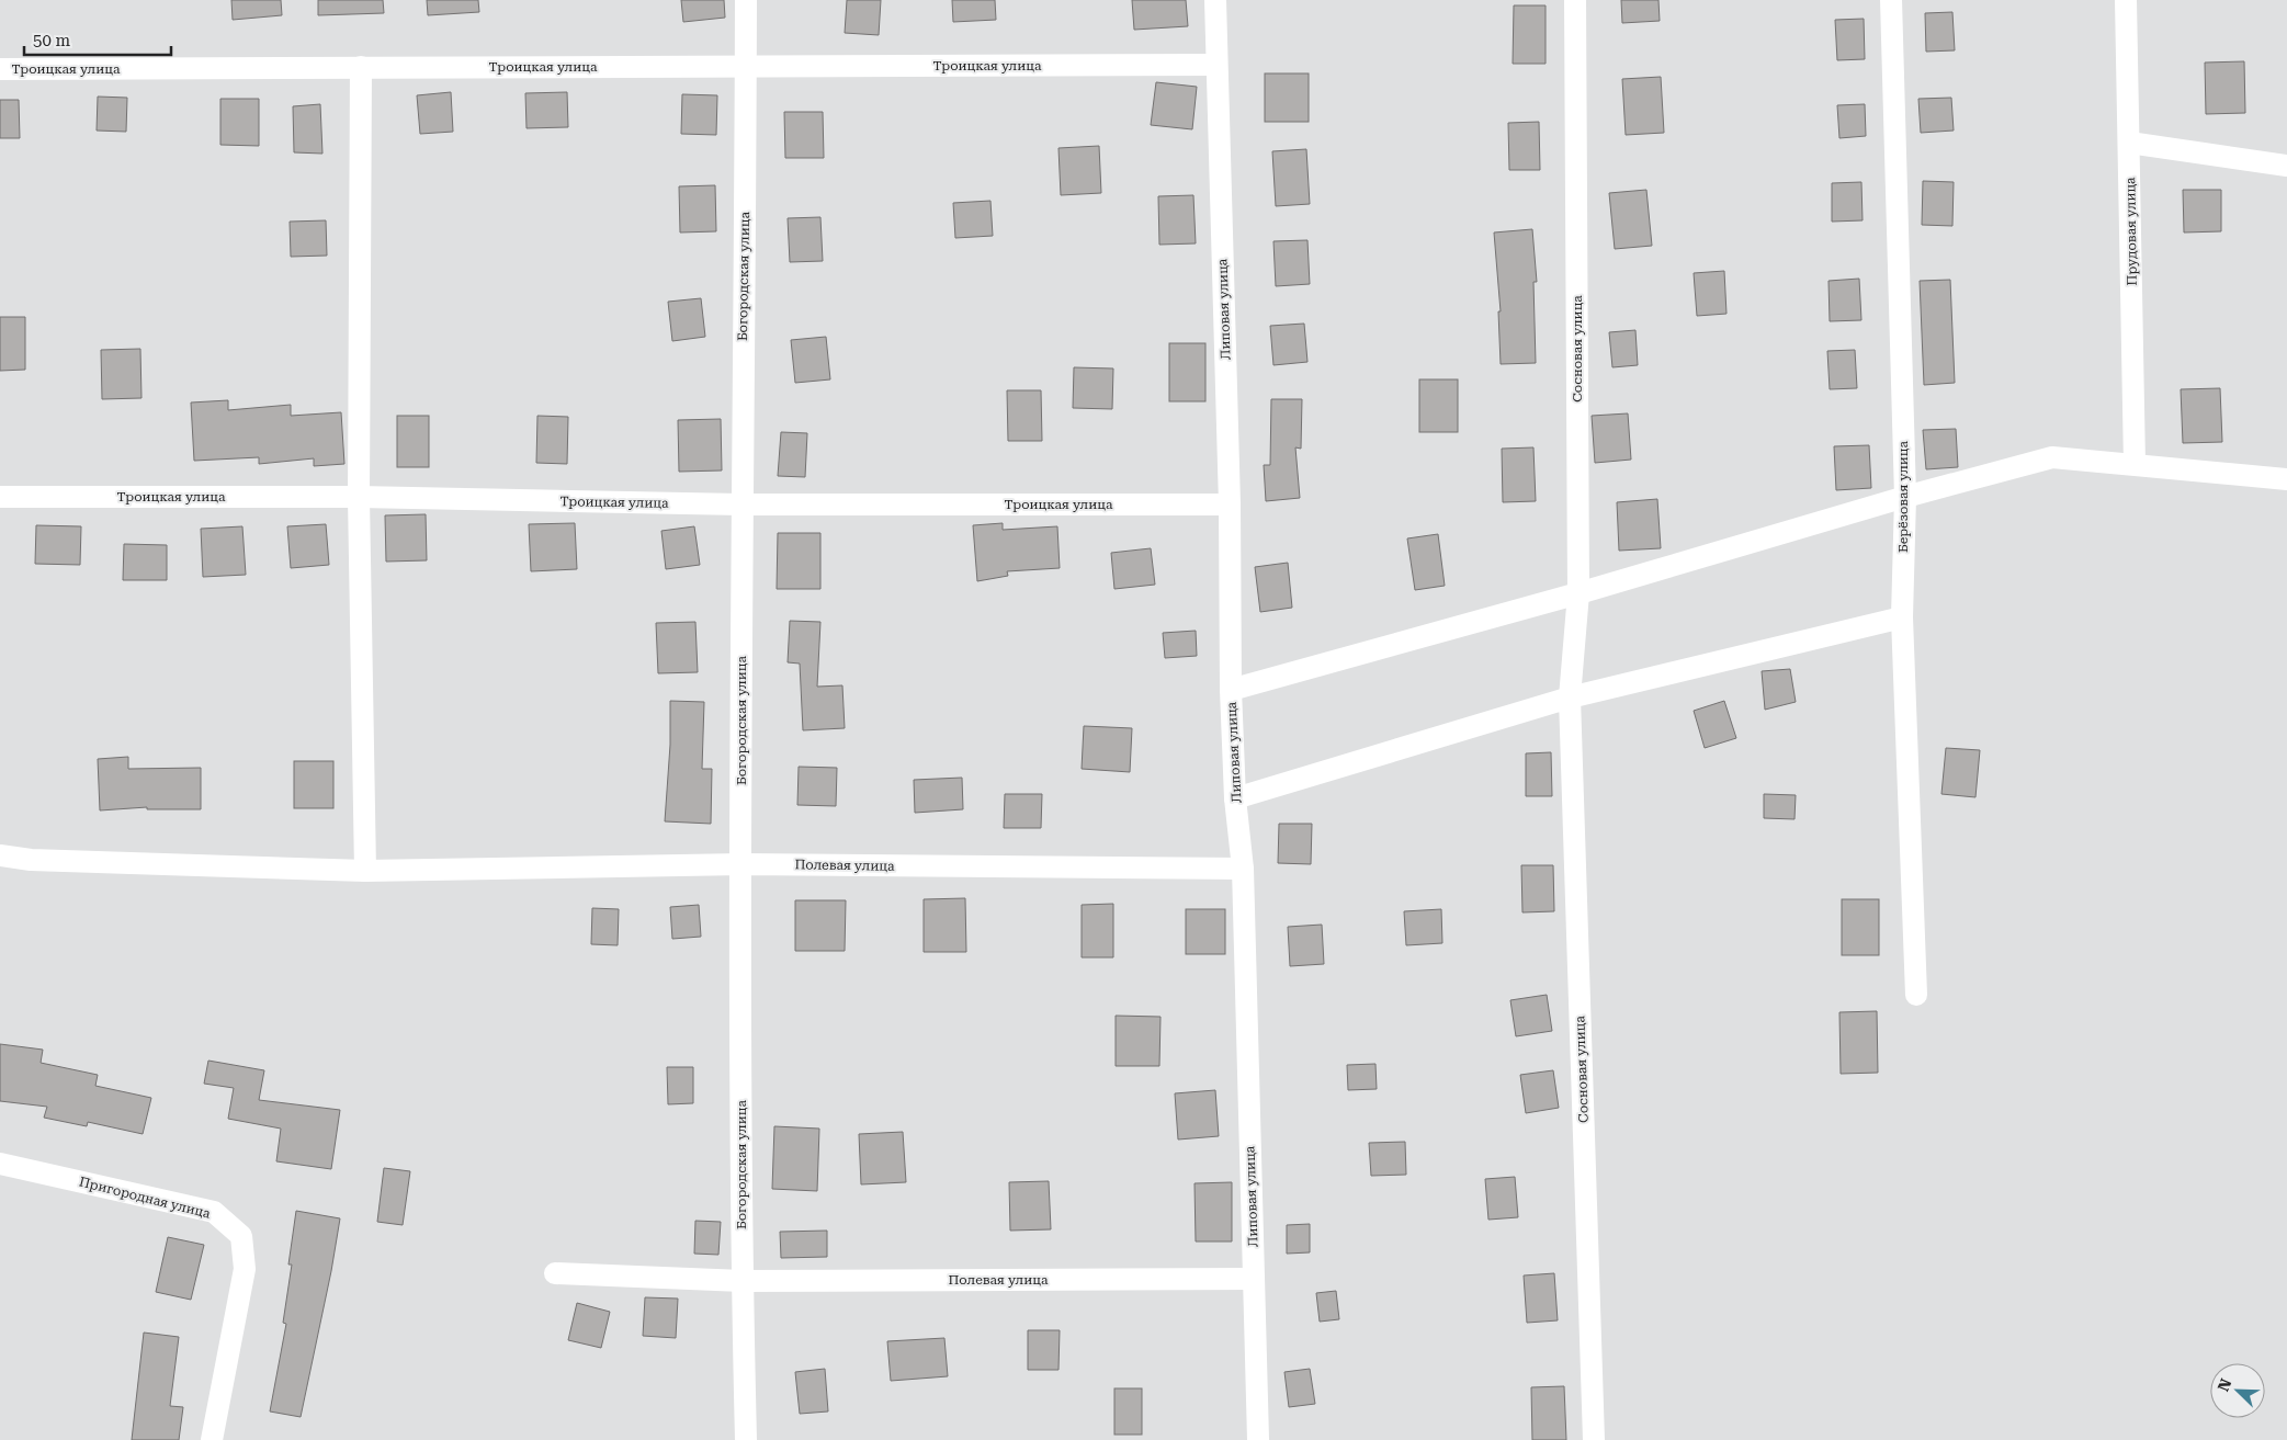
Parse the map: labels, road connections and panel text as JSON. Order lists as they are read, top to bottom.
{
  "streets": {
    "street": [
      "Троицкая улица",
      "Прудовая улица",
      "Богородская улица",
      "Липовая улица",
      "Сосновая улица",
      "Берёзовая улица",
      "Полевая улица",
      "Пригородная улица"
    ]
  },
  "crossings": [
    ["Троицкая улица", "Богородская улица"],
    ["Троицкая улица", "Липовая улица"],
    ["Богородская улица", "Полевая улица"],
    ["Липовая улица", "Полевая улица"]
  ],
  "scale_bar": "50 m",
  "north": "top left"
}
